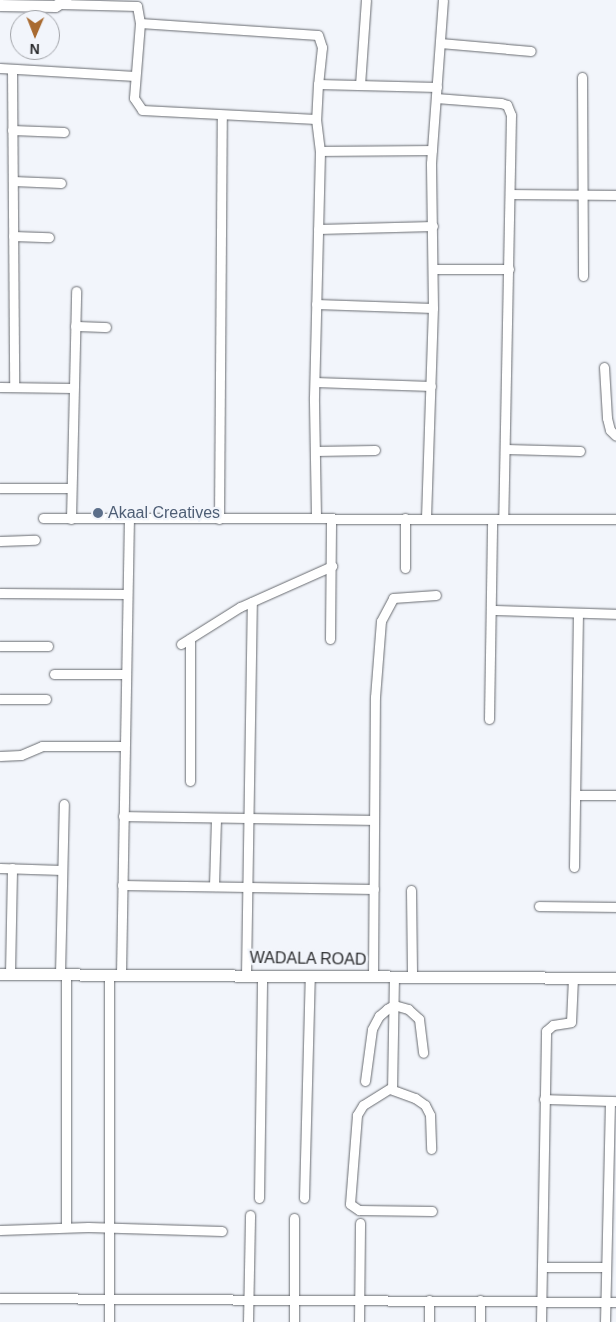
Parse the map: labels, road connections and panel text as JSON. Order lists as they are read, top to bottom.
{
  "streets": {
    "street": ["WADALA ROAD"]
  },
  "places": ["Akaal Creatives"],
  "north": "bottom"
}
